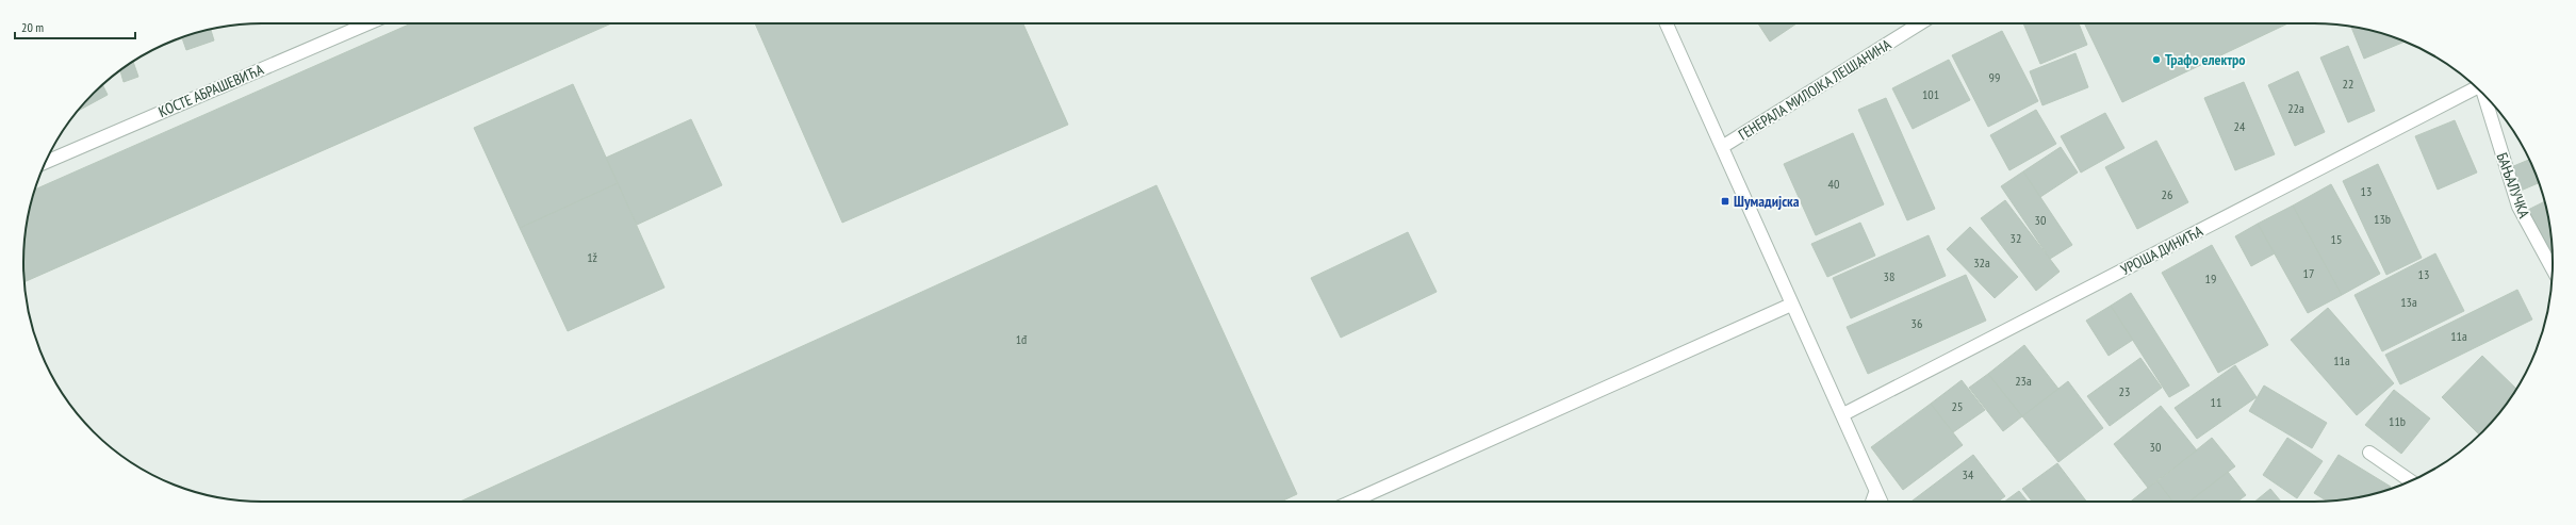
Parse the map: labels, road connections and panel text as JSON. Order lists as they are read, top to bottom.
{
  "streets": {
    "street": [
      "ГЕНЕРАЛА МИЛОЈКА ЛЕШЈАНИНА",
      "КОСТЕ АБРАШЕВИЋА",
      "БАЊАЛУЧКА",
      "УРОША ДИНИЋА"
    ]
  },
  "places": {
    "other": ["Трафо електро"],
    "transit": ["Шумадијска"]
  },
  "house_numbers": [
    "99",
    "22",
    "101",
    "22a",
    "24",
    "40",
    "13",
    "26",
    "13b",
    "30",
    "32",
    "15",
    "1ž",
    "32a",
    "17",
    "13",
    "38",
    "19",
    "13a",
    "36",
    "11a",
    "1đ",
    "11a",
    "23a",
    "23",
    "11",
    "25",
    "11b",
    "30",
    "34"
  ],
  "scale_bar": "20 m"
}
